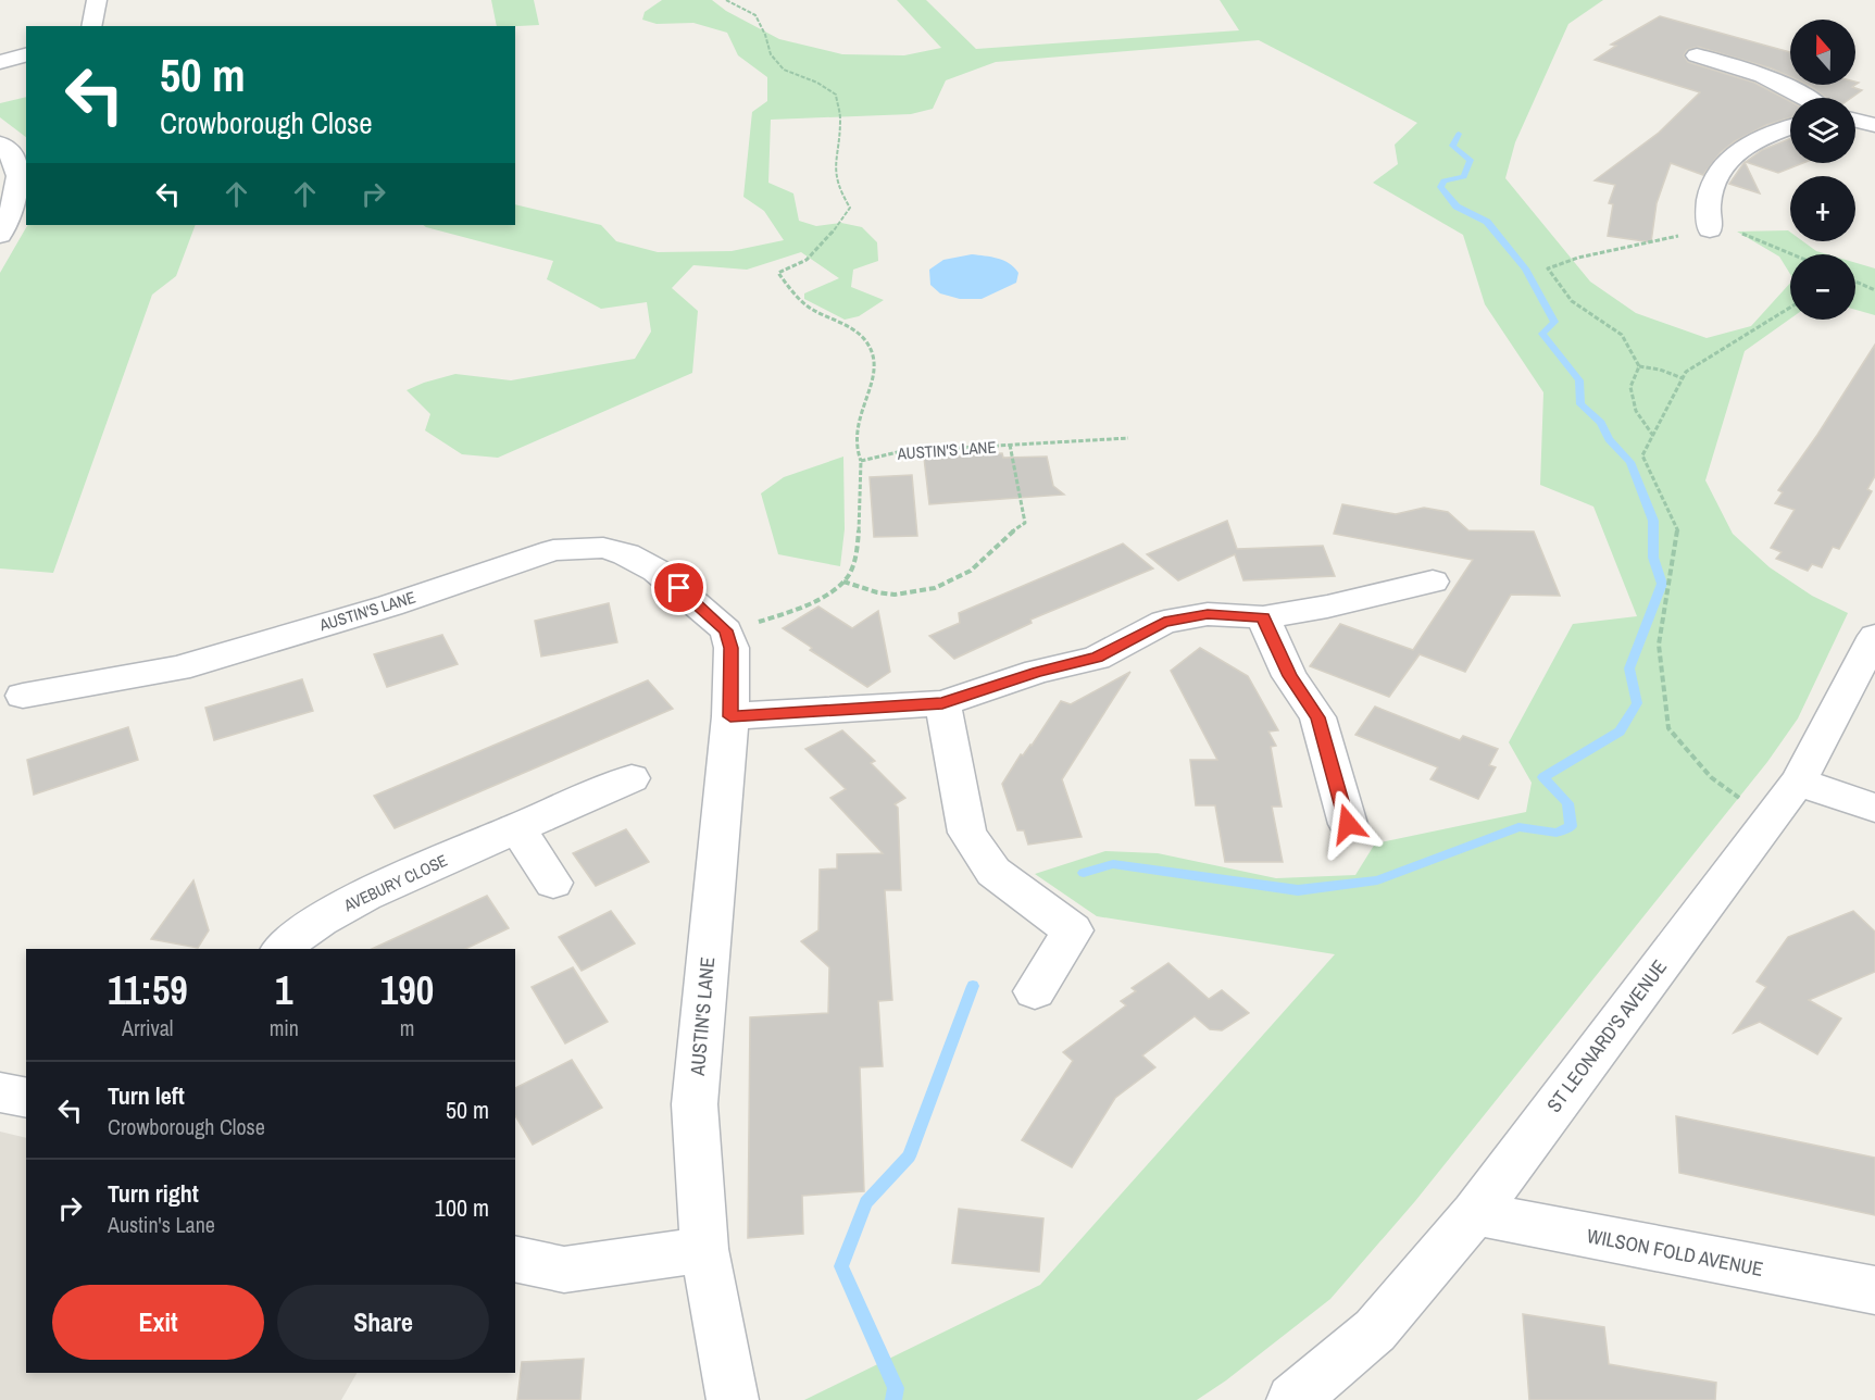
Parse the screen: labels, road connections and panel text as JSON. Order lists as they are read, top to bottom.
{
  "streets": {
    "street": [
      "AUSTIN'S LANE",
      "AVEBURY CLOSE",
      "ST LEONARD'S AVENUE",
      "WILSON FOLD AVENUE"
    ]
  },
  "crossings": [
    ["ST LEONARD'S AVENUE", "WILSON FOLD AVENUE"]
  ],
  "north": "top",
  "page": {
    "map_buttons": ["+", "−"],
    "turn": ["50 m", "Crowborough Close"],
    "eta": [
      "11:59",
      "Arrival",
      "1",
      "min",
      "190",
      "m"
    ],
    "list": [
      {
        "name": "Turn left",
        "note": "Crowborough Close",
        "value": "50 m"
      },
      {
        "name": "Turn right",
        "note": "Austin's Lane",
        "value": "100 m"
      }
    ],
    "buttons": ["Exit", "Share"]
  }
}
